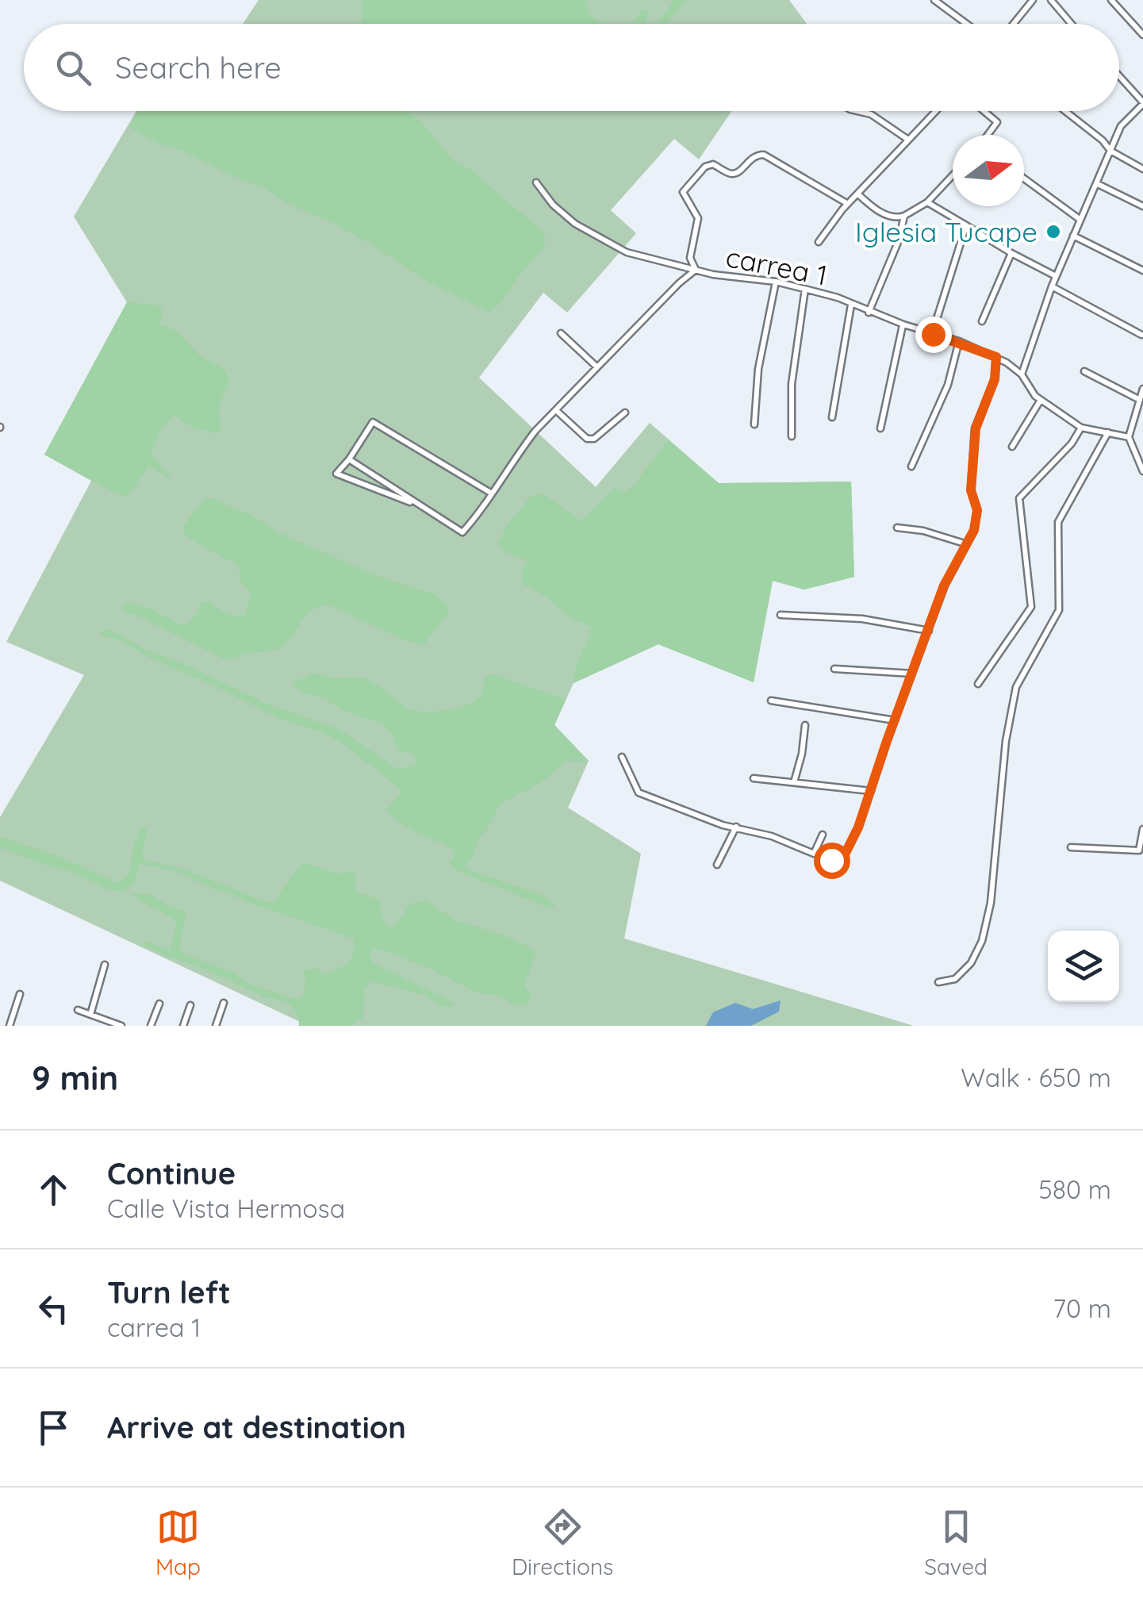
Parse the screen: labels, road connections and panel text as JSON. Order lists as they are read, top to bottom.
{
  "streets": {
    "street": ["carrea 1"]
  },
  "places": ["Iglesia Tucape"],
  "north": "right",
  "page": {
    "search": "Search here",
    "heading": ["9 min", "Walk · 650 m"],
    "list": [
      ["Continue", "Calle Vista Hermosa", "580 m"],
      ["Turn left", "carrea 1", "70 m"],
      "Arrive at destination"
    ],
    "nav": ["Map", "Directions", "Saved"]
  }
}
